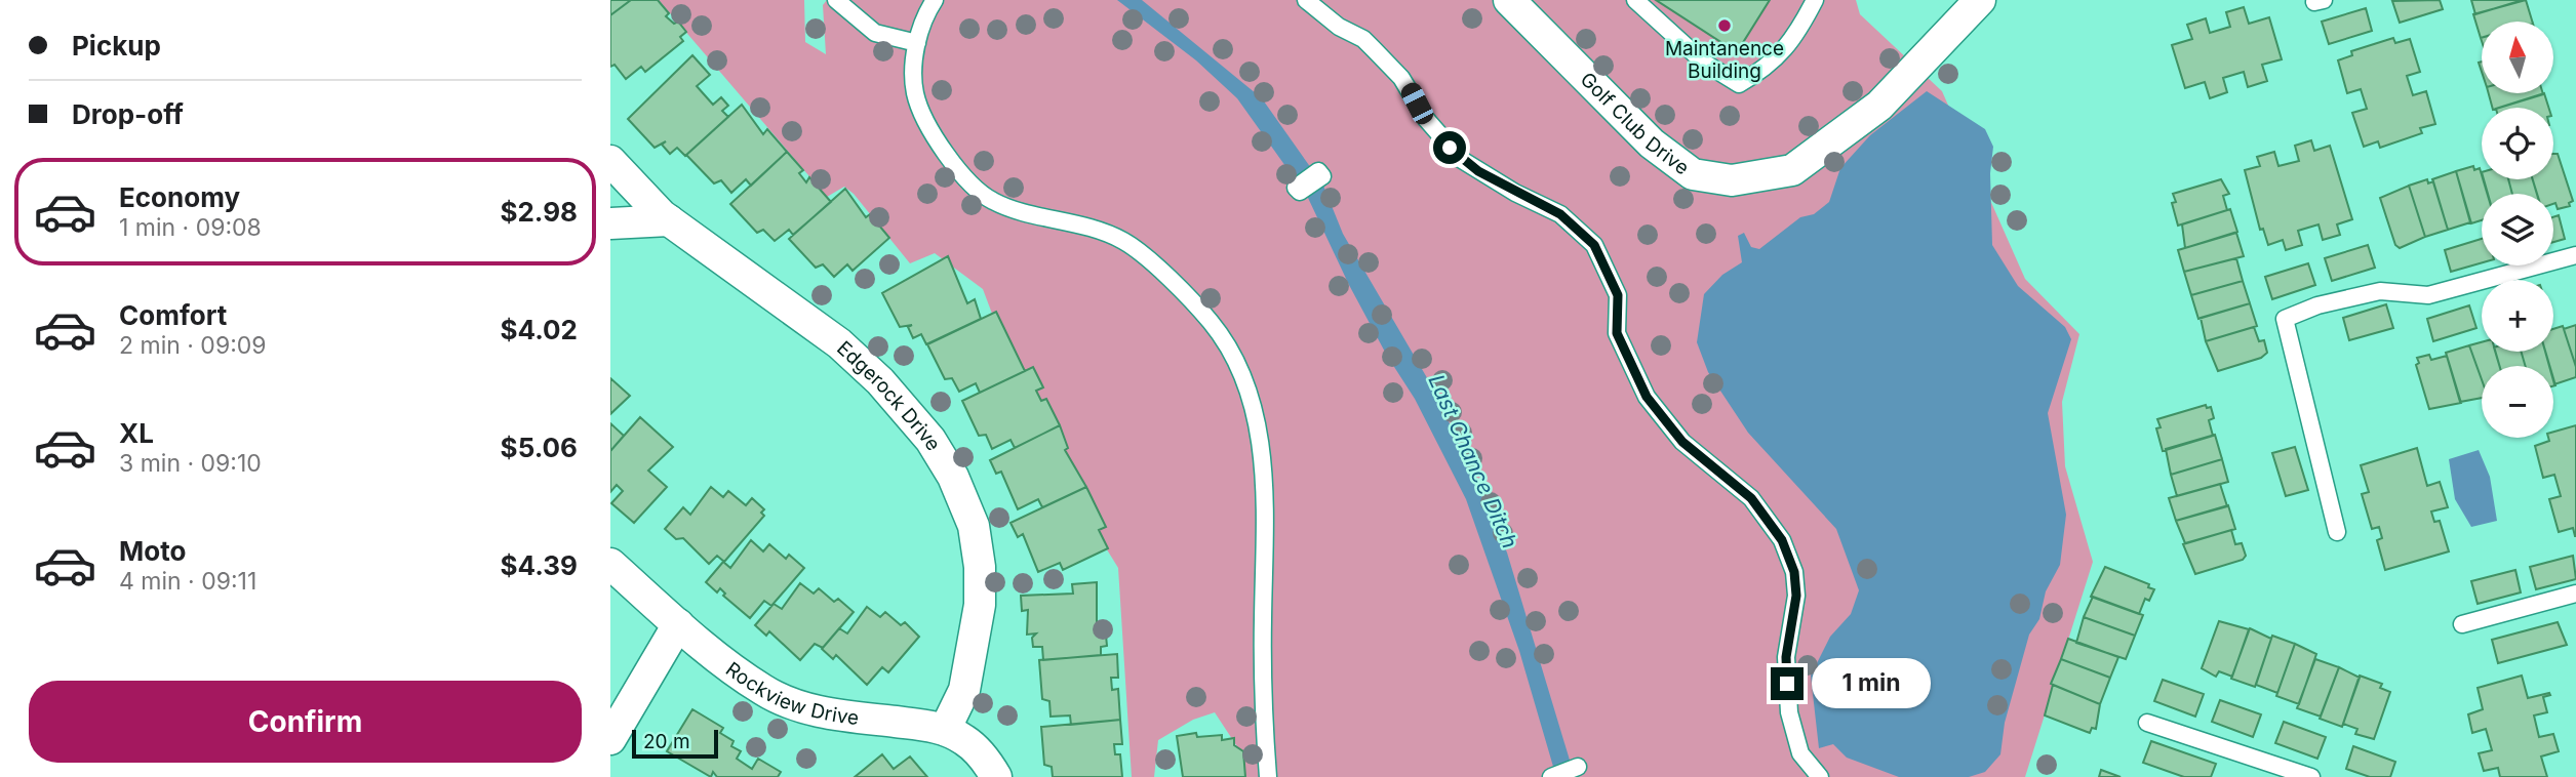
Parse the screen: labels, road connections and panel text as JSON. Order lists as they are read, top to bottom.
{
  "streets": {
    "street": ["Golf Club Drive", "Edgerock Drive", "Rockview Drive"]
  },
  "crossings": [
    ["Edgerock Drive", "Rockview Drive"]
  ],
  "water": ["Last Chance Ditch"],
  "places": ["Maintanence Building"],
  "scale_bar": "20 m",
  "north": "top",
  "page": {
    "banner": ["Pickup", "Drop-off"],
    "map_buttons": ["+", "−"],
    "list": [
      {
        "name": "Economy",
        "note": "1 min · 09:08",
        "value": "$2.98"
      },
      {
        "name": "Comfort",
        "note": "2 min · 09:09",
        "value": "$4.02"
      },
      {
        "name": "XL",
        "note": "3 min · 09:10",
        "value": "$5.06"
      },
      {
        "name": "Moto",
        "note": "4 min · 09:11",
        "value": "$4.39"
      }
    ],
    "bubble": "1 min",
    "buttons": "Confirm",
    "scale": "20 m"
  }
}
